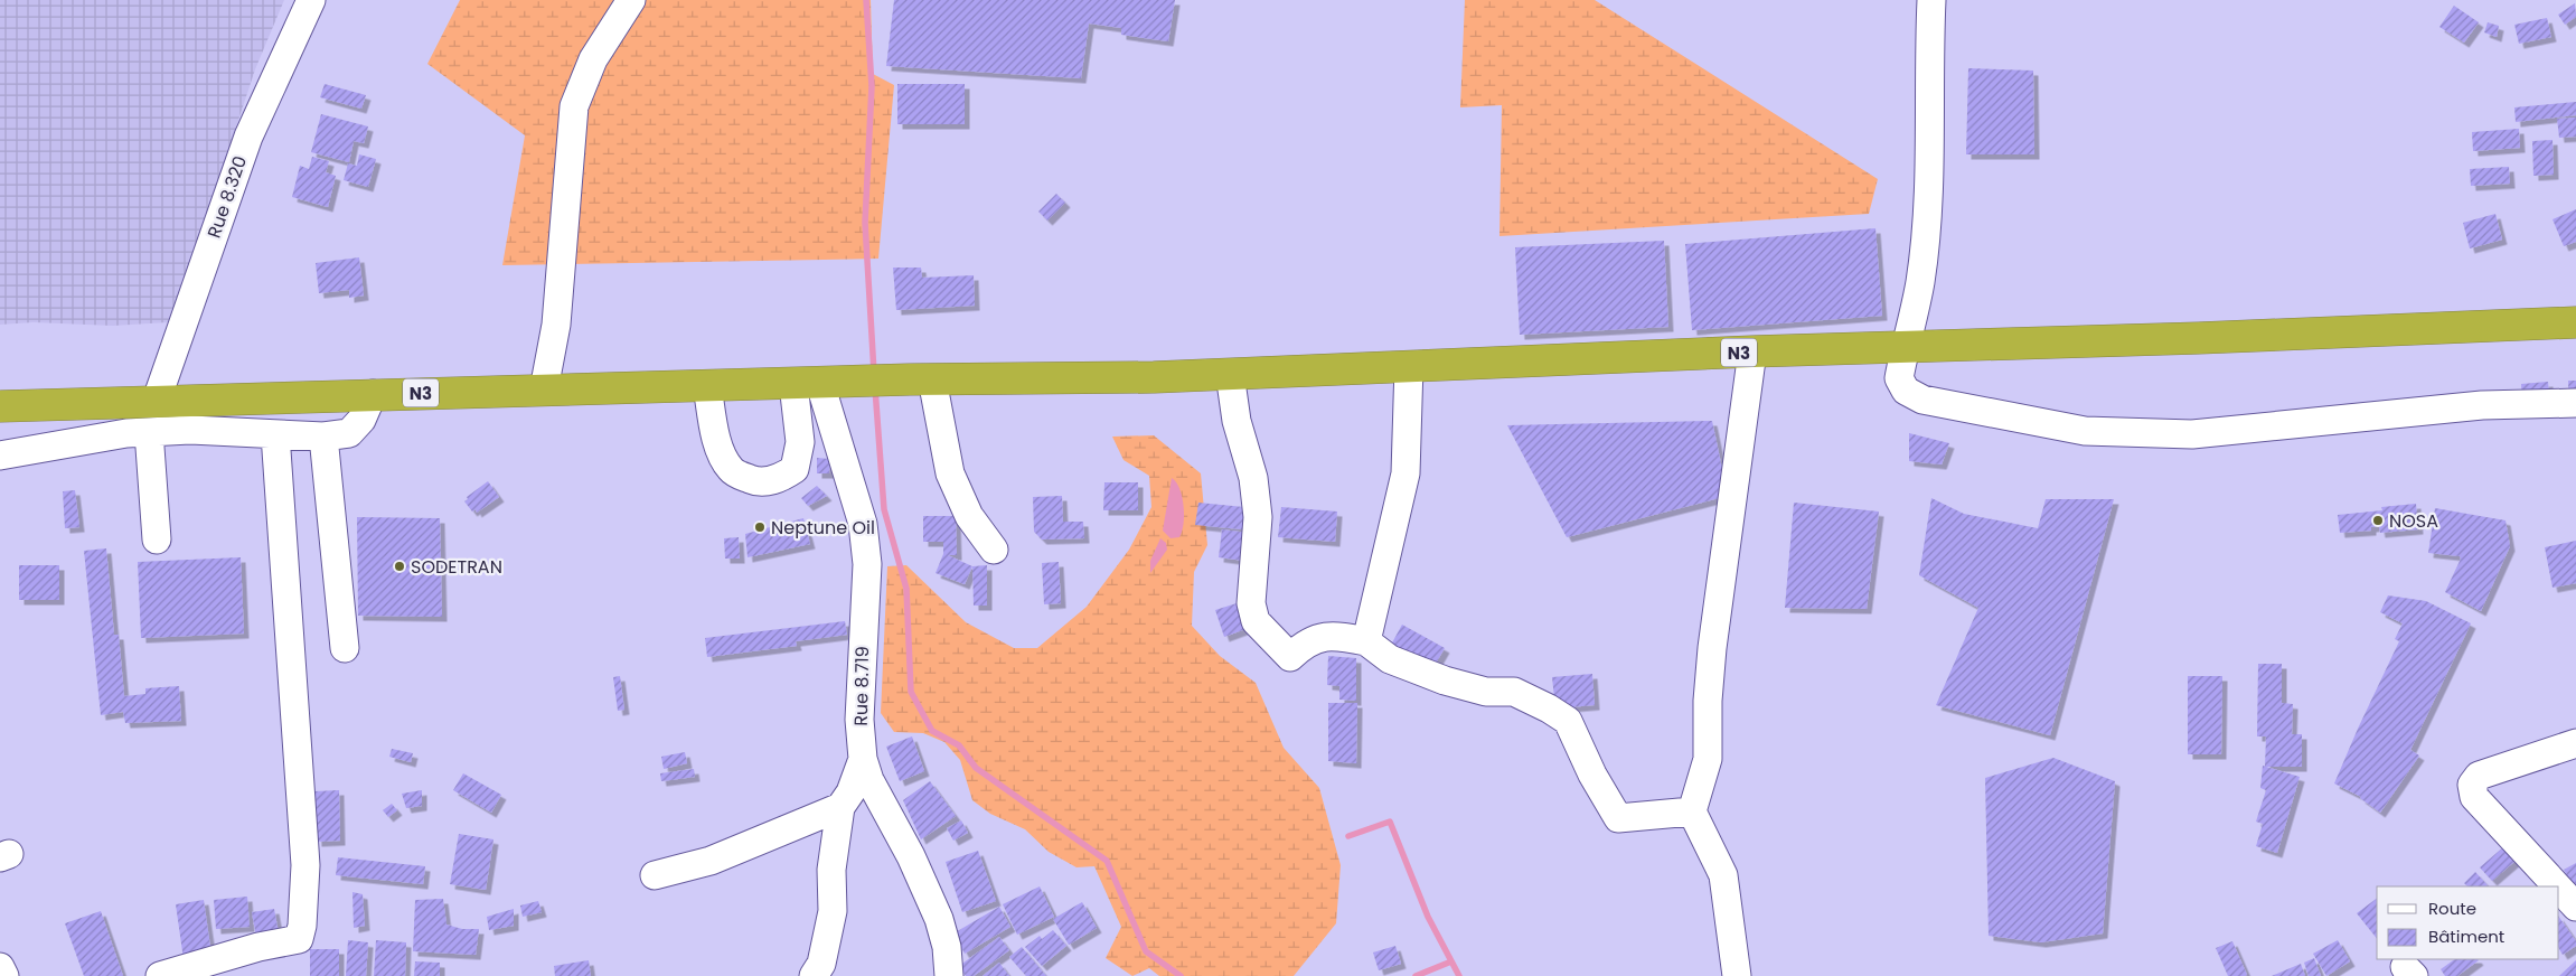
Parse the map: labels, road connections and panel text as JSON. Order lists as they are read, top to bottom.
{
  "streets": {
    "highway": ["N3"],
    "street": ["Rue 8.320", "Rue 8.719"]
  },
  "crossings": [
    ["Rue 8.320", "N3"],
    ["N3", "Rue 8.719"]
  ],
  "places": ["NOSA", "Neptune Oil", "SODETRAN"],
  "legend": ["Route", "Bâtiment"]
}
